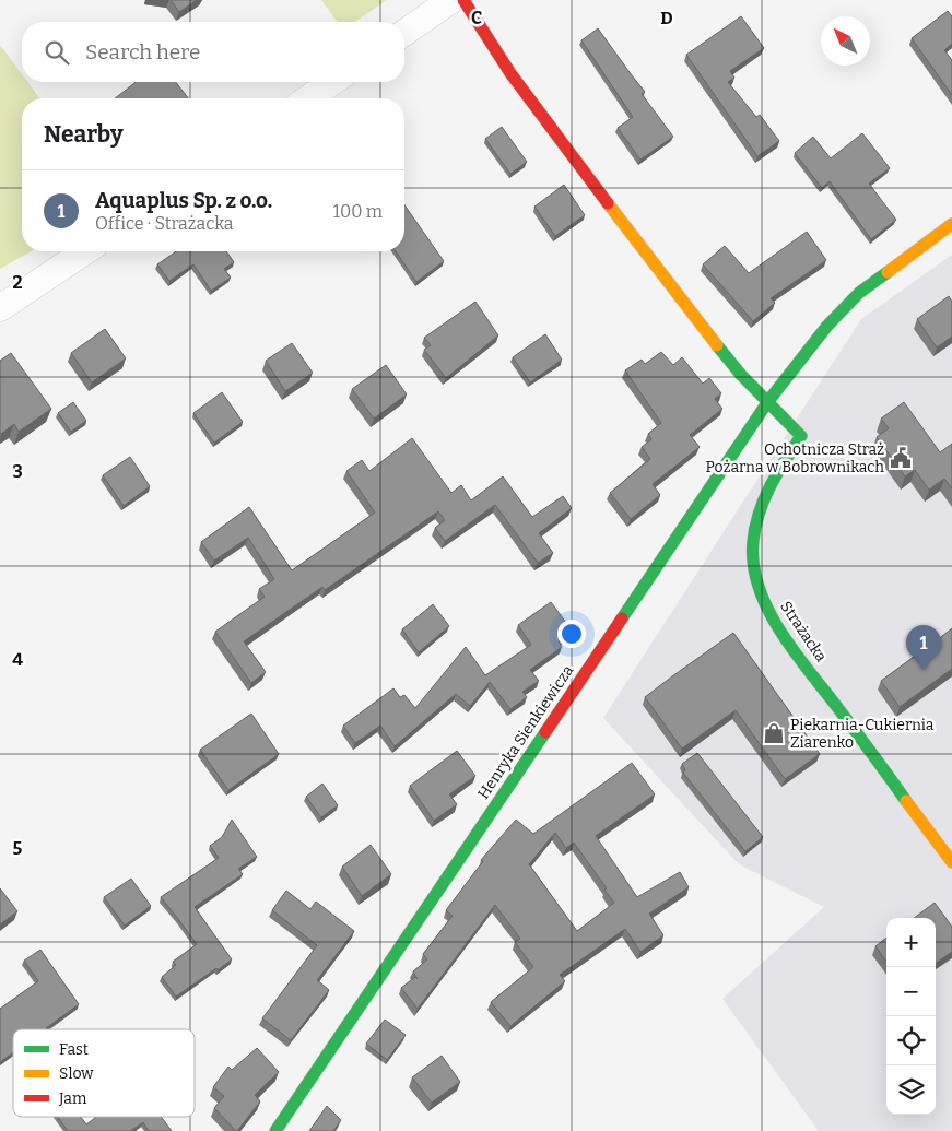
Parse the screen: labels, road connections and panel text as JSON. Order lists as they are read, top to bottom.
{
  "streets": {
    "street": ["Strażacka", "Henryka Sienkiewicza"]
  },
  "crossings": [
    ["Strażacka", "Henryka Sienkiewicza"]
  ],
  "places": {
    "public building": ["Ochotnicza Straż Pożarna w Bobrownikach"],
    "shop": ["Piekarnia-Cukiernia Ziarenko"]
  },
  "legend": ["Fast", "Slow", "Jam"],
  "north": "top left",
  "page": {
    "search": "Search here",
    "heading": "Nearby",
    "list": [
      {
        "mark": "1",
        "name": "Aquaplus Sp. z o.o.",
        "note": "Office · Strażacka",
        "value": "100 m"
      }
    ],
    "pins": "1",
    "map_buttons": ["+", "−"]
  },
  "grid": {
    "columns": ["C", "D"],
    "rows": [
      "2",
      "3",
      "4",
      "5"
    ]
  }
}
